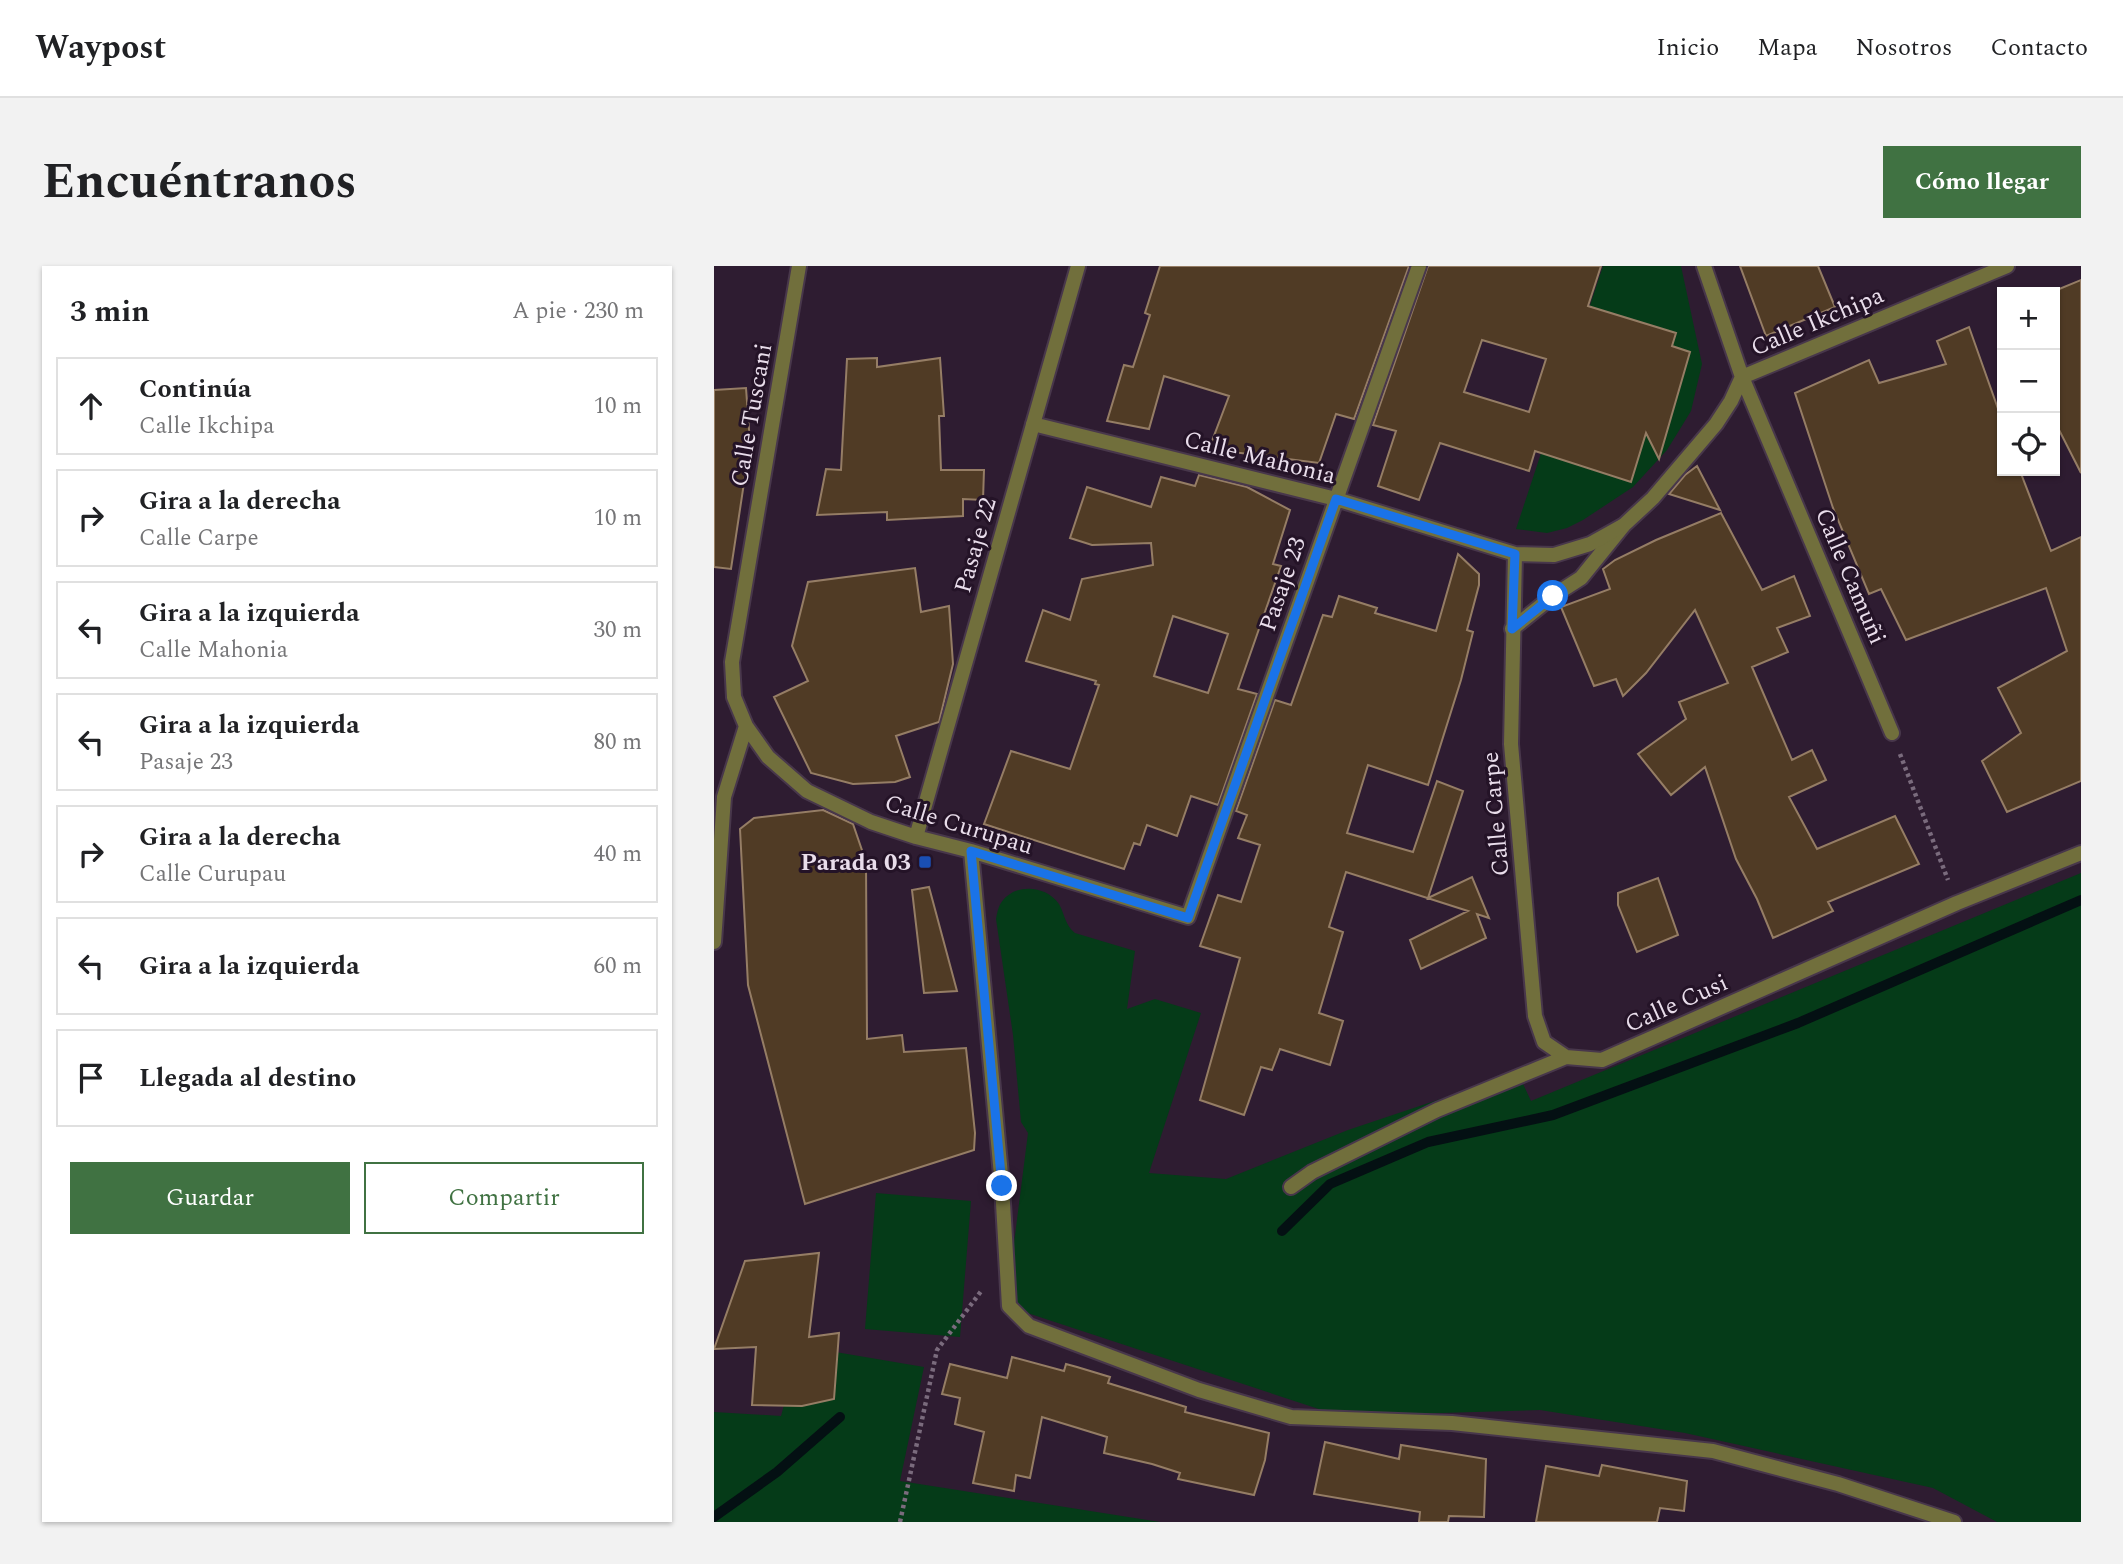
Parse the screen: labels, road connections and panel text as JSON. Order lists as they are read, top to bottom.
{
  "streets": {
    "street": [
      "Calle Ikchipa",
      "Calle Tuscani",
      "Calle Mahonia",
      "Pasaje 22",
      "Calle Camuñi",
      "Pasaje 23",
      "Calle Carpe",
      "Calle Curupau",
      "Calle Cusi"
    ]
  },
  "crossings": [
    ["Calle Ikchipa", "Calle Mahonia"],
    ["Calle Ikchipa", "Calle Camuñi"],
    ["Calle Ikchipa", "Calle Carpe"],
    ["Calle Tuscani", "Calle Curupau"],
    ["Calle Mahonia", "Pasaje 22"],
    ["Calle Mahonia", "Pasaje 23"],
    ["Calle Mahonia", "Calle Carpe"],
    ["Pasaje 22", "Calle Curupau"],
    ["Pasaje 23", "Calle Curupau"],
    ["Calle Carpe", "Calle Cusi"]
  ],
  "places": {
    "transit": ["Parada 03"]
  },
  "page": {
    "header": "Waypost",
    "nav": [
      "Inicio",
      "Mapa",
      "Nosotros",
      "Contacto"
    ],
    "title": "Encuéntranos",
    "buttons": [
      "Cómo llegar",
      ["Guardar", "Compartir"]
    ],
    "heading": ["3 min", "A pie · 230 m"],
    "map_buttons": ["+", "−"],
    "list": [
      ["Continúa", "Calle Ikchipa", "10 m"],
      ["Gira a la derecha", "Calle Carpe", "10 m"],
      ["Gira a la izquierda", "Calle Mahonia", "30 m"],
      ["Gira a la izquierda", "Pasaje 23", "80 m"],
      ["Gira a la derecha", "Calle Curupau", "40 m"],
      ["Gira a la izquierda", "60 m"],
      "Llegada al destino"
    ]
  }
}
